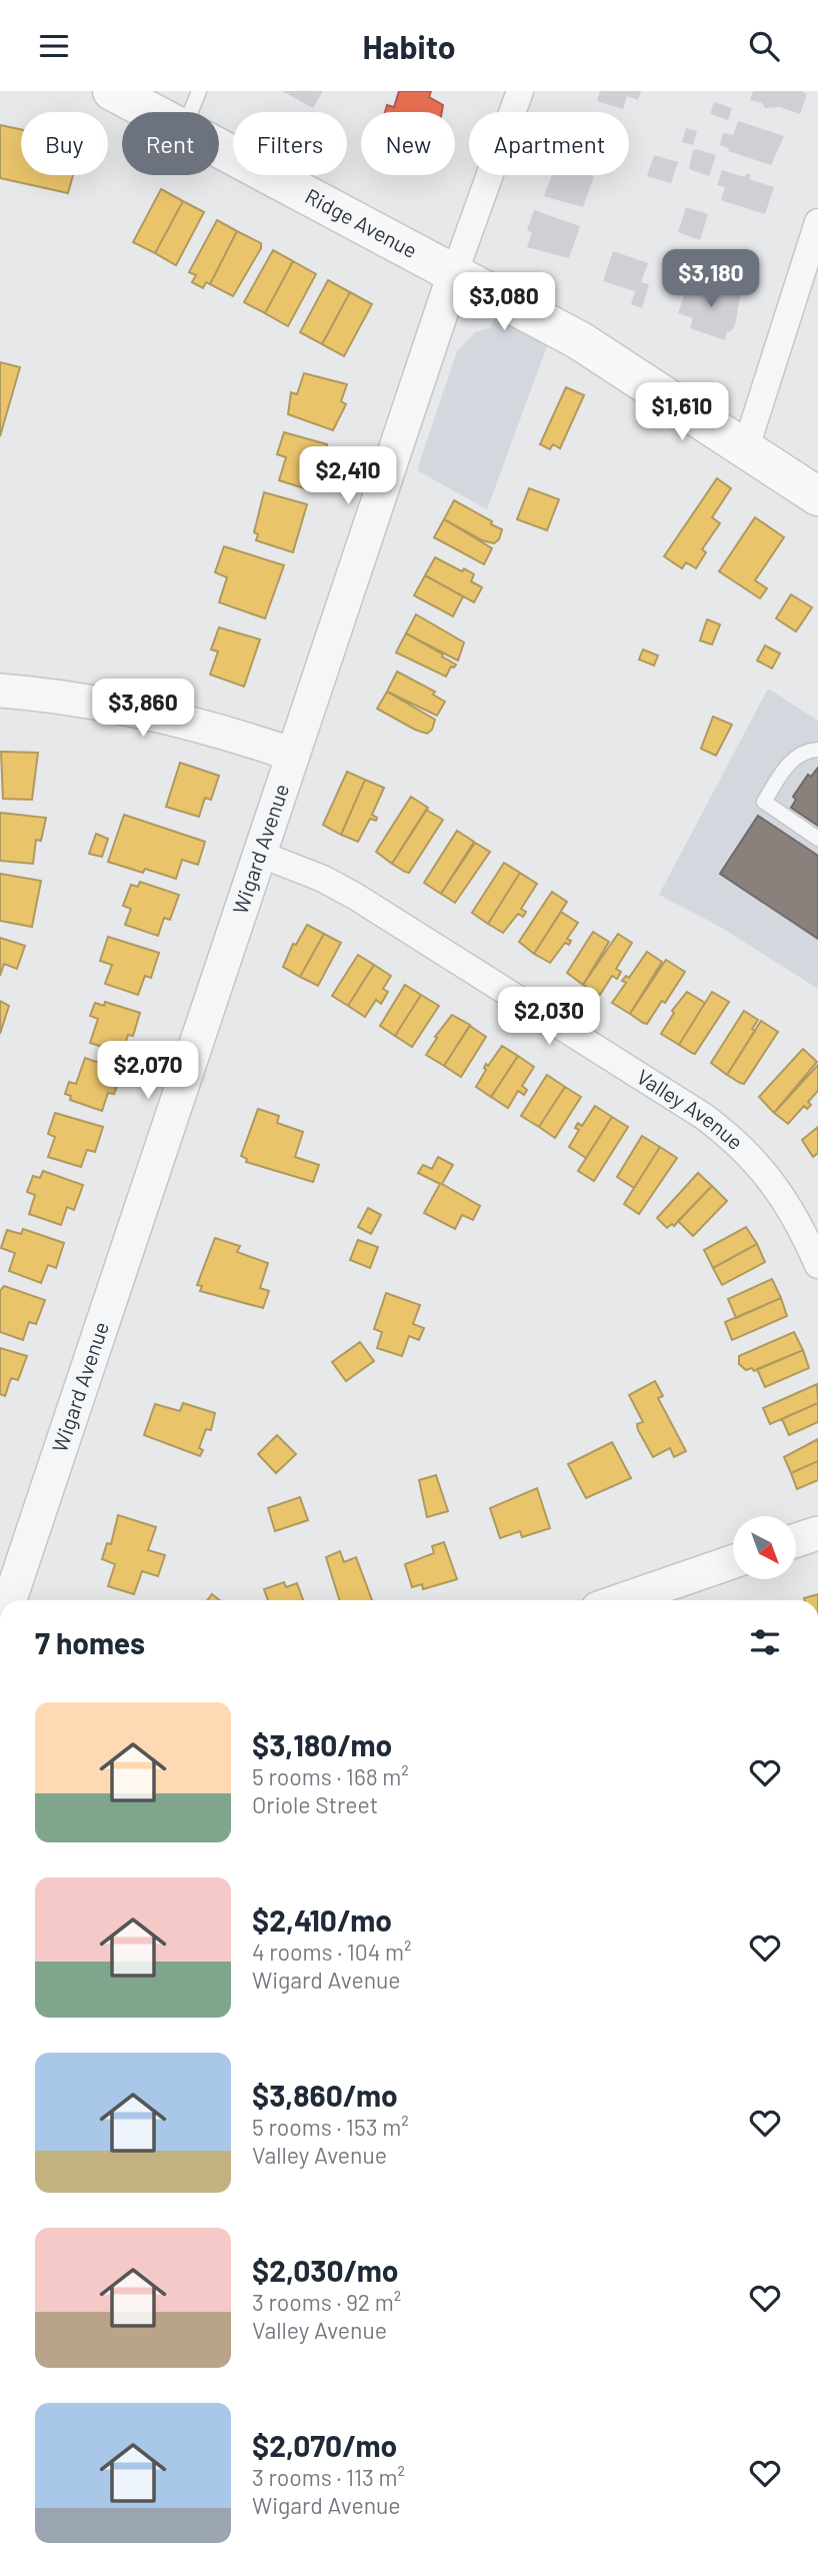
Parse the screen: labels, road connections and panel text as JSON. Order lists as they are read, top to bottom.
{
  "streets": {
    "main road": ["Ridge Avenue"],
    "street": ["Wigard Avenue", "Valley Avenue"]
  },
  "crossings": [
    ["Ridge Avenue", "Wigard Avenue"],
    ["Wigard Avenue", "Valley Avenue"]
  ],
  "north": "bottom right",
  "page": {
    "header": "Habito",
    "chip": [
      "Buy",
      "Rent",
      "Filters",
      "New",
      "Apartment"
    ],
    "price": [
      "$3,180",
      "$3,080",
      "$1,610",
      "$2,410",
      "$3,860",
      "$2,030",
      "$2,070"
    ],
    "heading": "7 homes",
    "list": [
      {
        "name": "$3,180/mo",
        "note": "5 rooms · 168 m² · Oriole Street"
      },
      {
        "name": "$2,410/mo",
        "note": "4 rooms · 104 m² · Wigard Avenue"
      },
      {
        "name": "$3,860/mo",
        "note": "5 rooms · 153 m² · Valley Avenue"
      },
      {
        "name": "$2,030/mo",
        "note": "3 rooms · 92 m² · Valley Avenue"
      },
      {
        "name": "$2,070/mo",
        "note": "3 rooms · 113 m² · Wigard Avenue"
      }
    ]
  }
}
